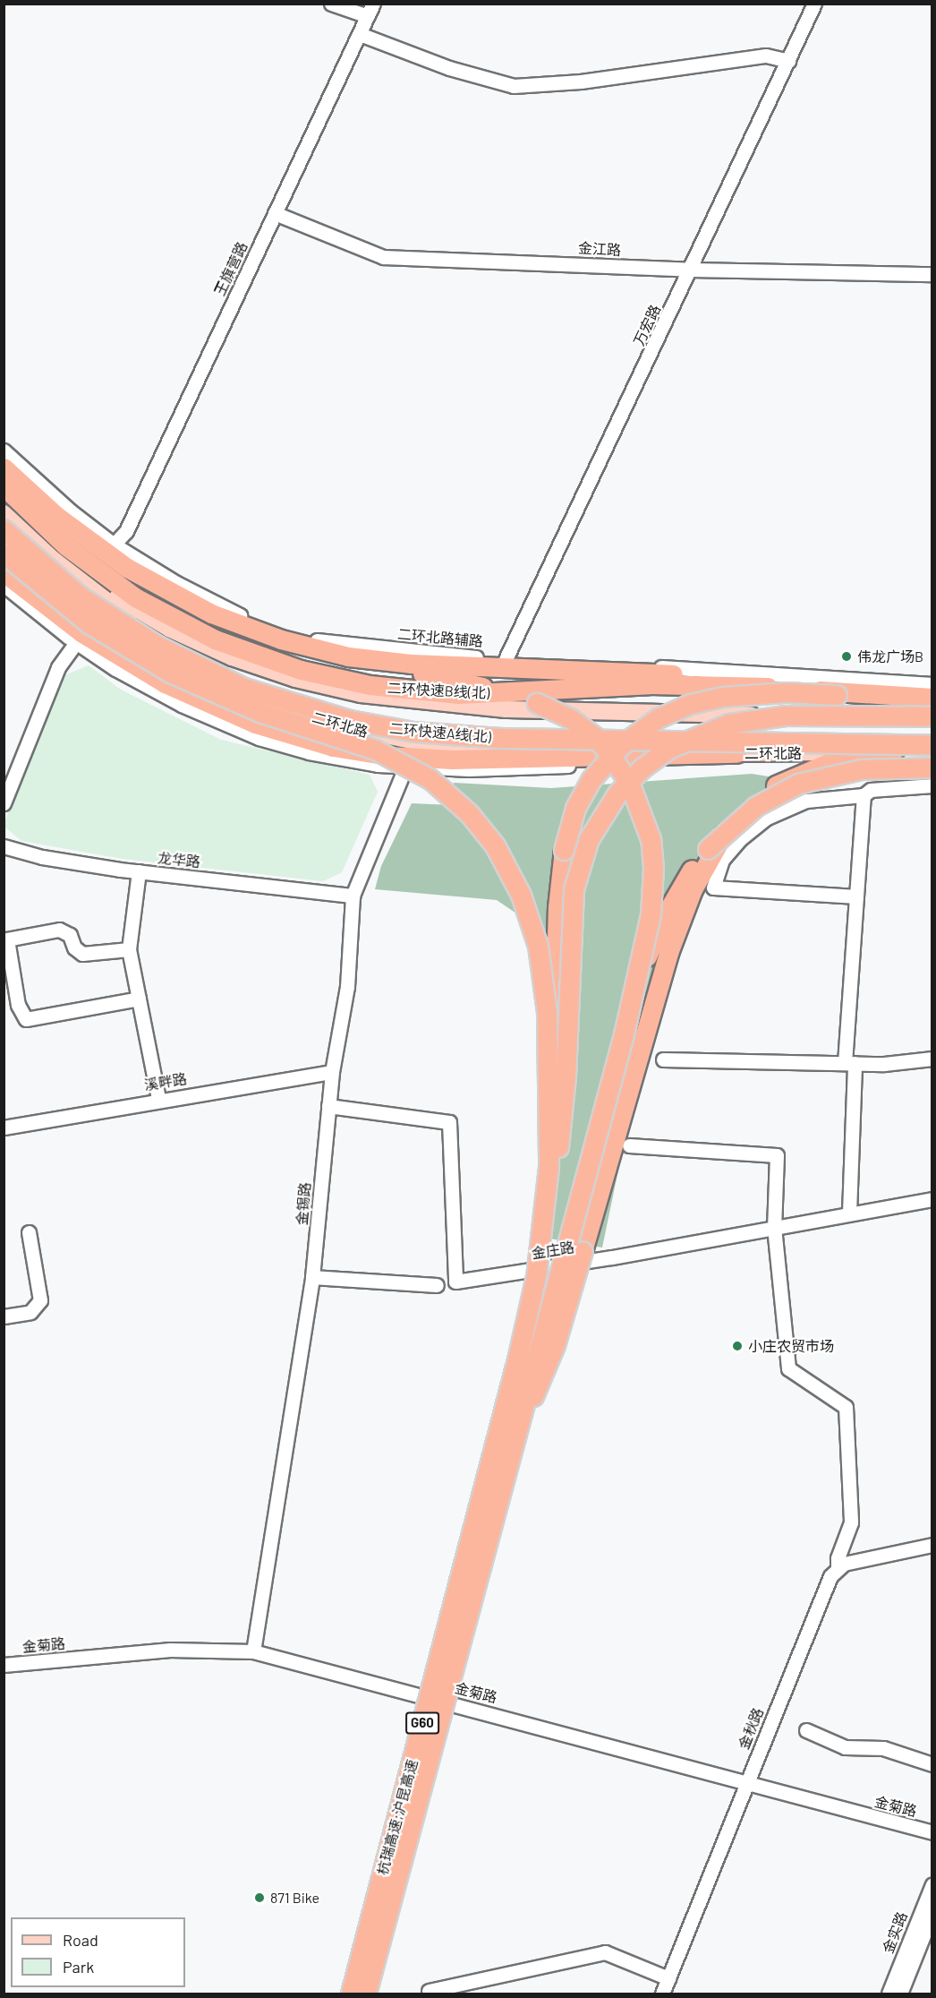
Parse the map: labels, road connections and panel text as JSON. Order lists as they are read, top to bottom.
{
  "streets": {
    "highway": [
      "二环快速B线(北)",
      "二环快速A线(北)",
      "G60",
      "杭瑞高速;沪昆高速"
    ],
    "main road": ["二环北路"],
    "street": [
      "金江路",
      "王旗营路",
      "万宏路",
      "二环北路辅路",
      "龙华路",
      "溪畔路",
      "金锡路",
      "金庄路",
      "金菊路",
      "金秋路",
      "金实路"
    ]
  },
  "crossings": [
    ["金江路", "王旗营路"],
    ["金江路", "万宏路"],
    ["王旗营路", "二环北路辅路"],
    ["万宏路", "二环北路辅路"],
    ["二环北路", "二环快速A线(北)"],
    ["龙华路", "金锡路"],
    ["溪畔路", "金锡路"],
    ["金锡路", "金庄路"],
    ["金锡路", "金菊路"],
    ["金庄路", "金秋路"],
    ["金菊路", "金秋路"]
  ],
  "places": ["伟龙广场B", "小庄农贸市场", "871 Bike"],
  "legend": ["Road", "Park"]
}
